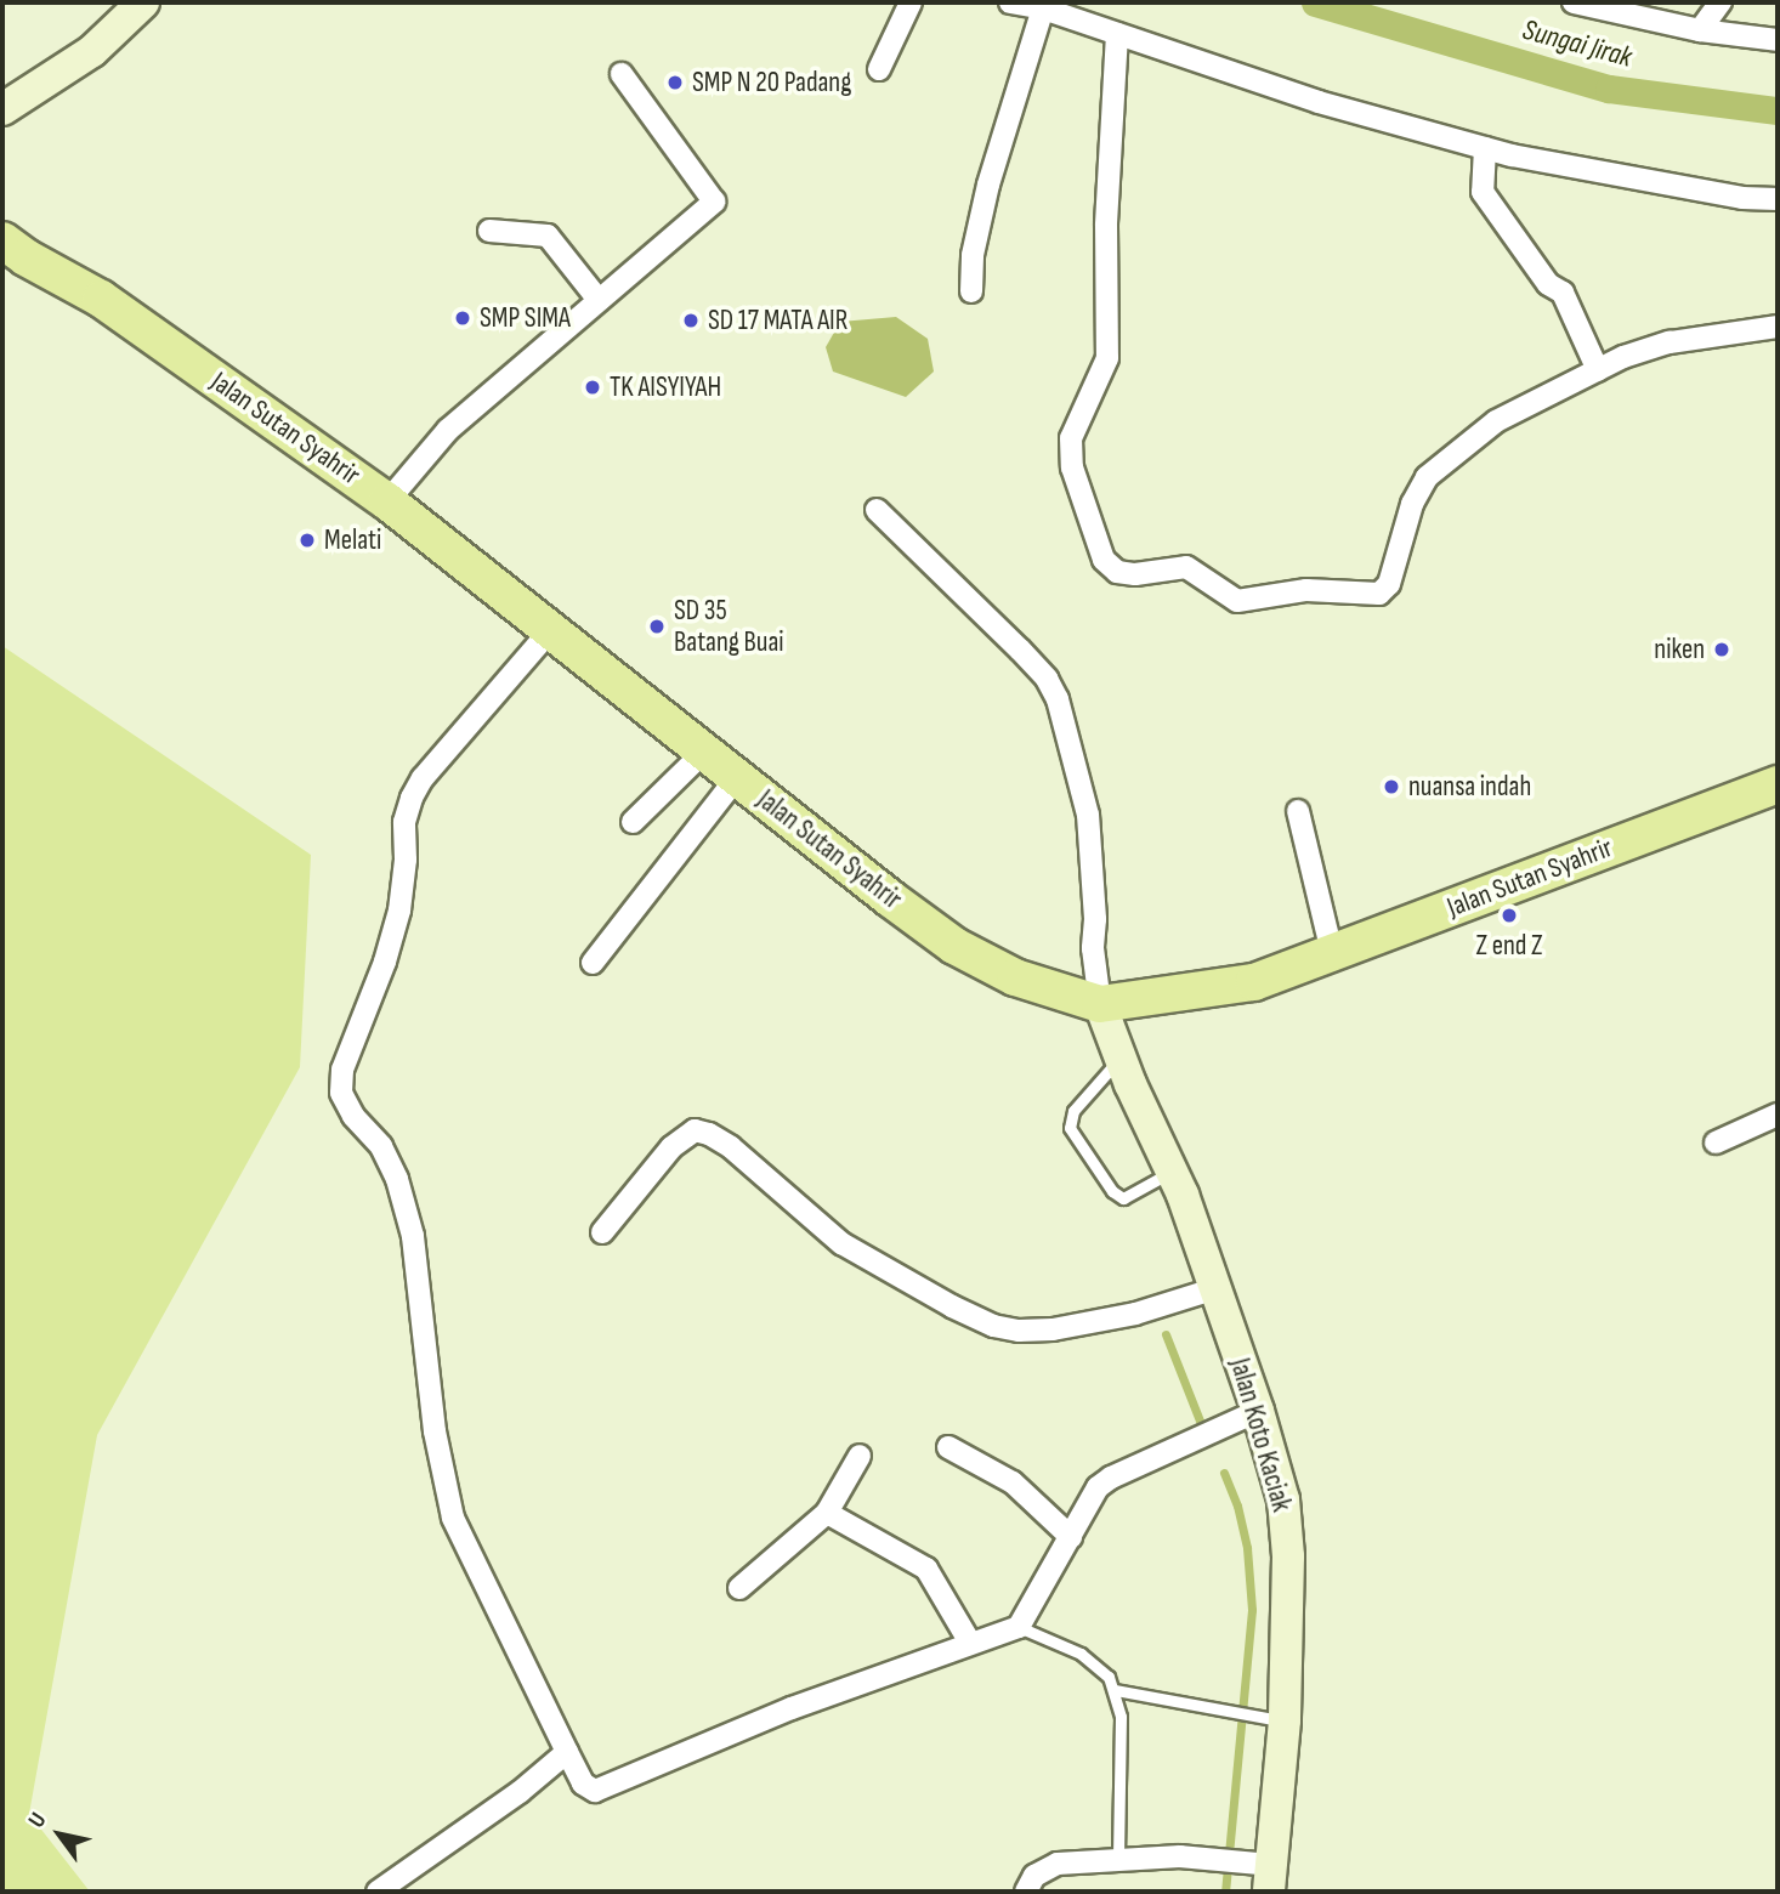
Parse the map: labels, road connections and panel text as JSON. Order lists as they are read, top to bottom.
{
  "streets": {
    "main road": ["Jalan Sutan Syahrir"],
    "street": ["Jalan Koto Kaciak"]
  },
  "crossings": [
    ["Jalan Sutan Syahrir", "Jalan Koto Kaciak"]
  ],
  "water": ["Sungai Jirak"],
  "places": [
    "SMP N 20 Padang",
    "SMP SIMA",
    "SD 17 MATA AIR",
    "TK AISYIYAH",
    "Melati",
    "SD 35 Batang Buai",
    "niken",
    "nuansa indah",
    "Z end Z"
  ],
  "north": "top left"
}
